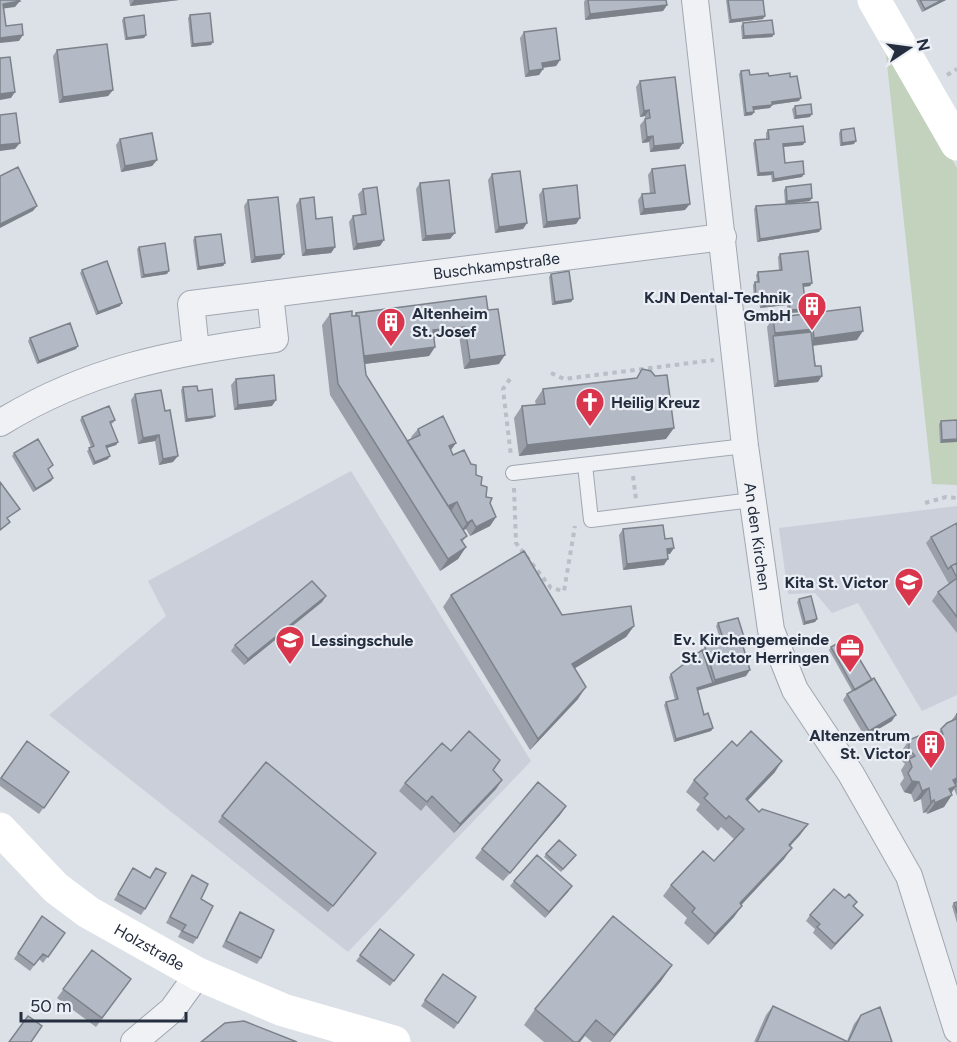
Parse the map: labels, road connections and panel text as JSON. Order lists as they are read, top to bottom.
{
  "streets": {
    "street": ["Buschkampstraße", "An den Kirchen", "Holzstraße"]
  },
  "crossings": [
    ["Buschkampstraße", "An den Kirchen"]
  ],
  "places": {
    "building": ["KJN Dental-Technik GmbH", "Altenheim St. Josef", "Altenzentrum St. Victor"],
    "church": ["Heilig Kreuz"],
    "school or university": ["Kita St. Victor", "Lessingschule"],
    "office": ["Ev. Kirchengemeinde St. Victor Herringen"]
  },
  "scale_bar": "50 m",
  "north": "right"
}
